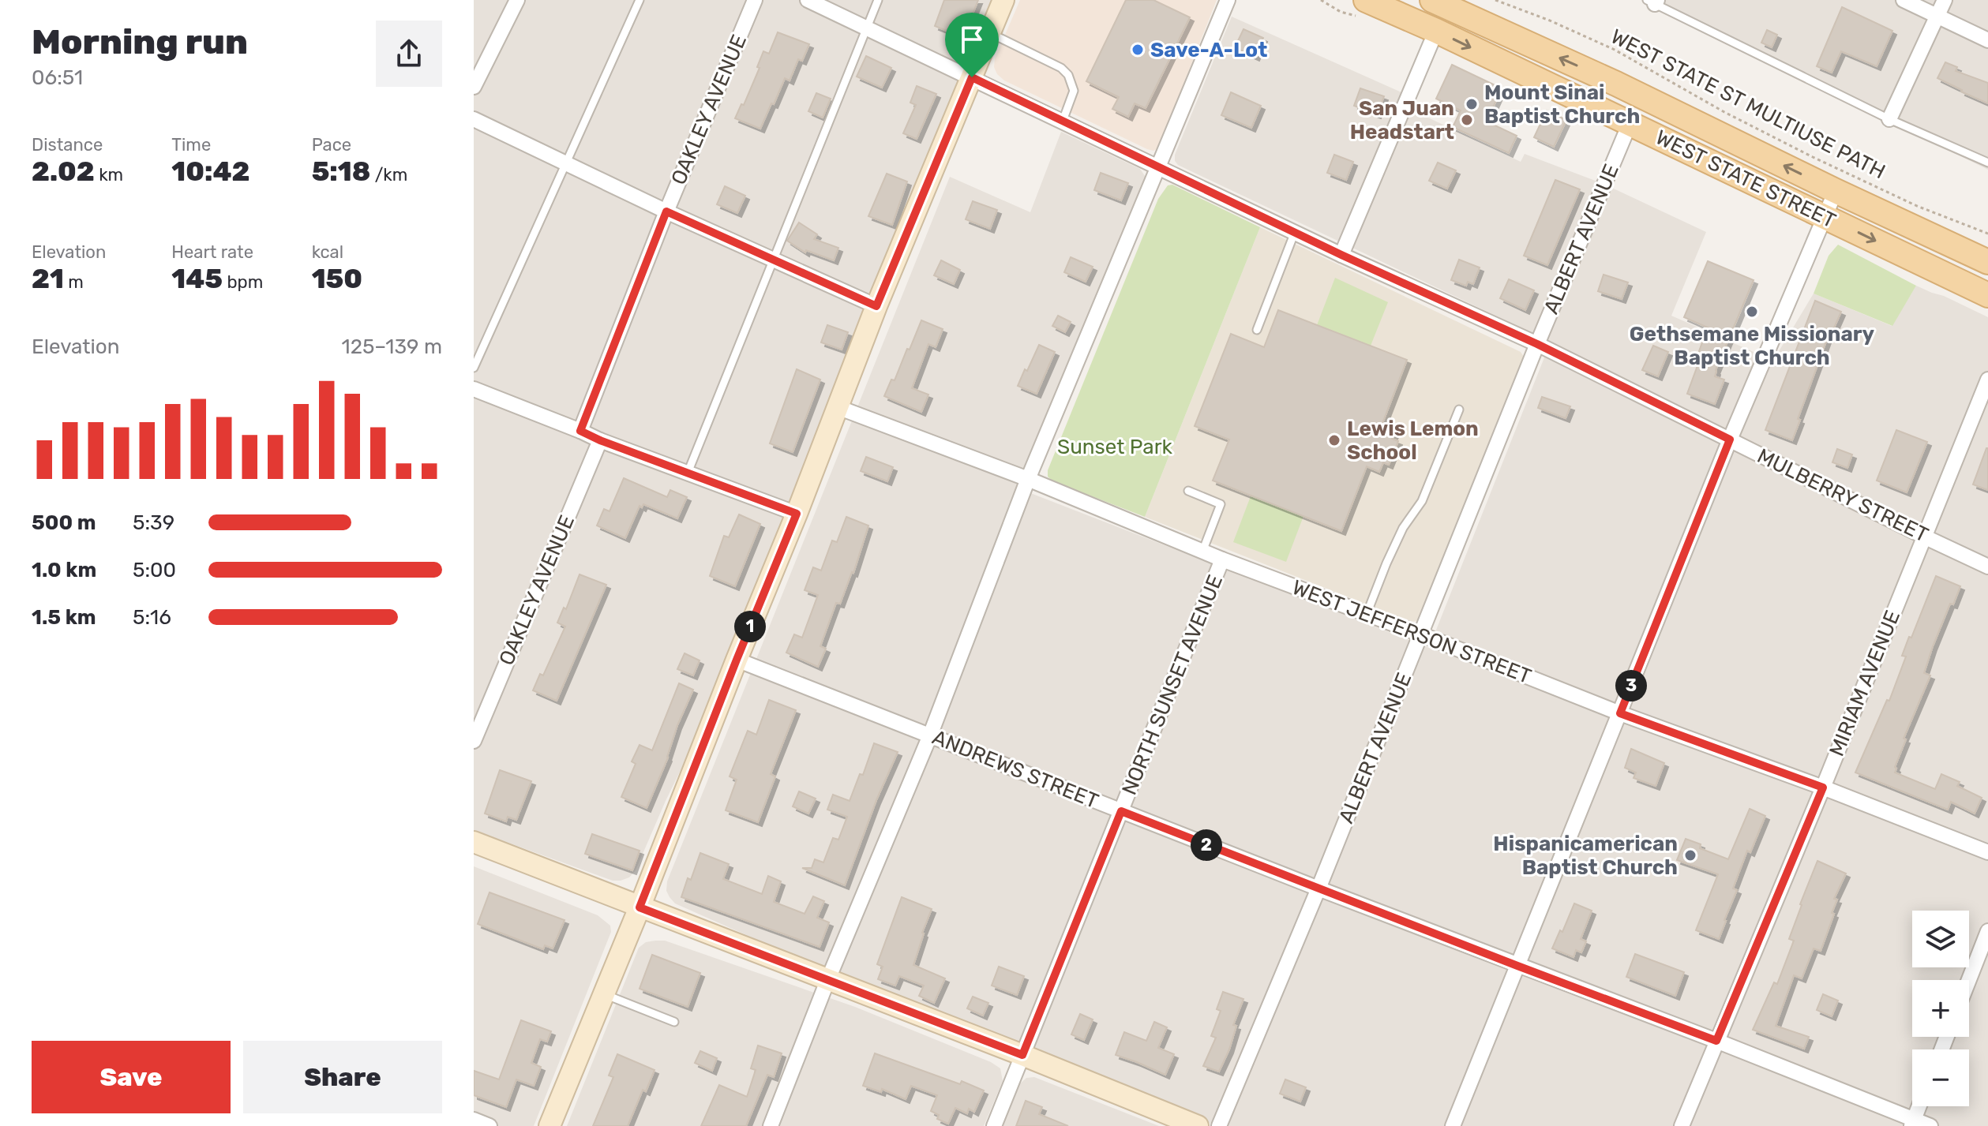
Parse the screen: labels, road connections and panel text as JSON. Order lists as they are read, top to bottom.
{
  "streets": {
    "main road": ["WEST STATE STREET"],
    "street": [
      "OAKLEY AVENUE",
      "ALBERT AVENUE",
      "MULBERRY STREET",
      "WEST JEFFERSON STREET",
      "MIRIAM AVENUE",
      "NORTH SUNSET AVENUE",
      "ANDREWS STREET"
    ],
    "path": ["WEST STATE ST MULTIUSE PATH"]
  },
  "crossings": [
    ["WEST STATE STREET", "ALBERT AVENUE"],
    ["ALBERT AVENUE", "MULBERRY STREET"],
    ["ALBERT AVENUE", "WEST JEFFERSON STREET"],
    ["ALBERT AVENUE", "ANDREWS STREET"],
    ["MULBERRY STREET", "MIRIAM AVENUE"],
    ["WEST JEFFERSON STREET", "MIRIAM AVENUE"],
    ["WEST JEFFERSON STREET", "NORTH SUNSET AVENUE"],
    ["MIRIAM AVENUE", "ANDREWS STREET"],
    ["NORTH SUNSET AVENUE", "ANDREWS STREET"]
  ],
  "parks": ["Sunset Park"],
  "places": [
    "Save-A-Lot",
    "Mount Sinai Baptist Church",
    "San Juan Headstart",
    "Gethsemane Missionary Baptist Church",
    "Lewis Lemon School",
    "Hispanicamerican Baptist Church"
  ],
  "page": {
    "heading": ["Morning run", "06:51"],
    "stats": [
      ["Distance", "2.02 km"],
      ["Time", "10:42"],
      ["Pace", "5:18 /km"],
      ["Elevation", "21 m"],
      ["Heart rate", "145 bpm"],
      ["kcal", "150"]
    ],
    "chart": ["Elevation", "125–139 m"],
    "list": [
      {
        "name": "500 m",
        "note": "5:39"
      },
      {
        "name": "1.0 km",
        "note": "5:00"
      },
      {
        "name": "1.5 km",
        "note": "5:16"
      }
    ],
    "pins": ["1", "3", "2"],
    "map_buttons": ["+", "−"],
    "buttons": ["Save", "Share"]
  }
}
